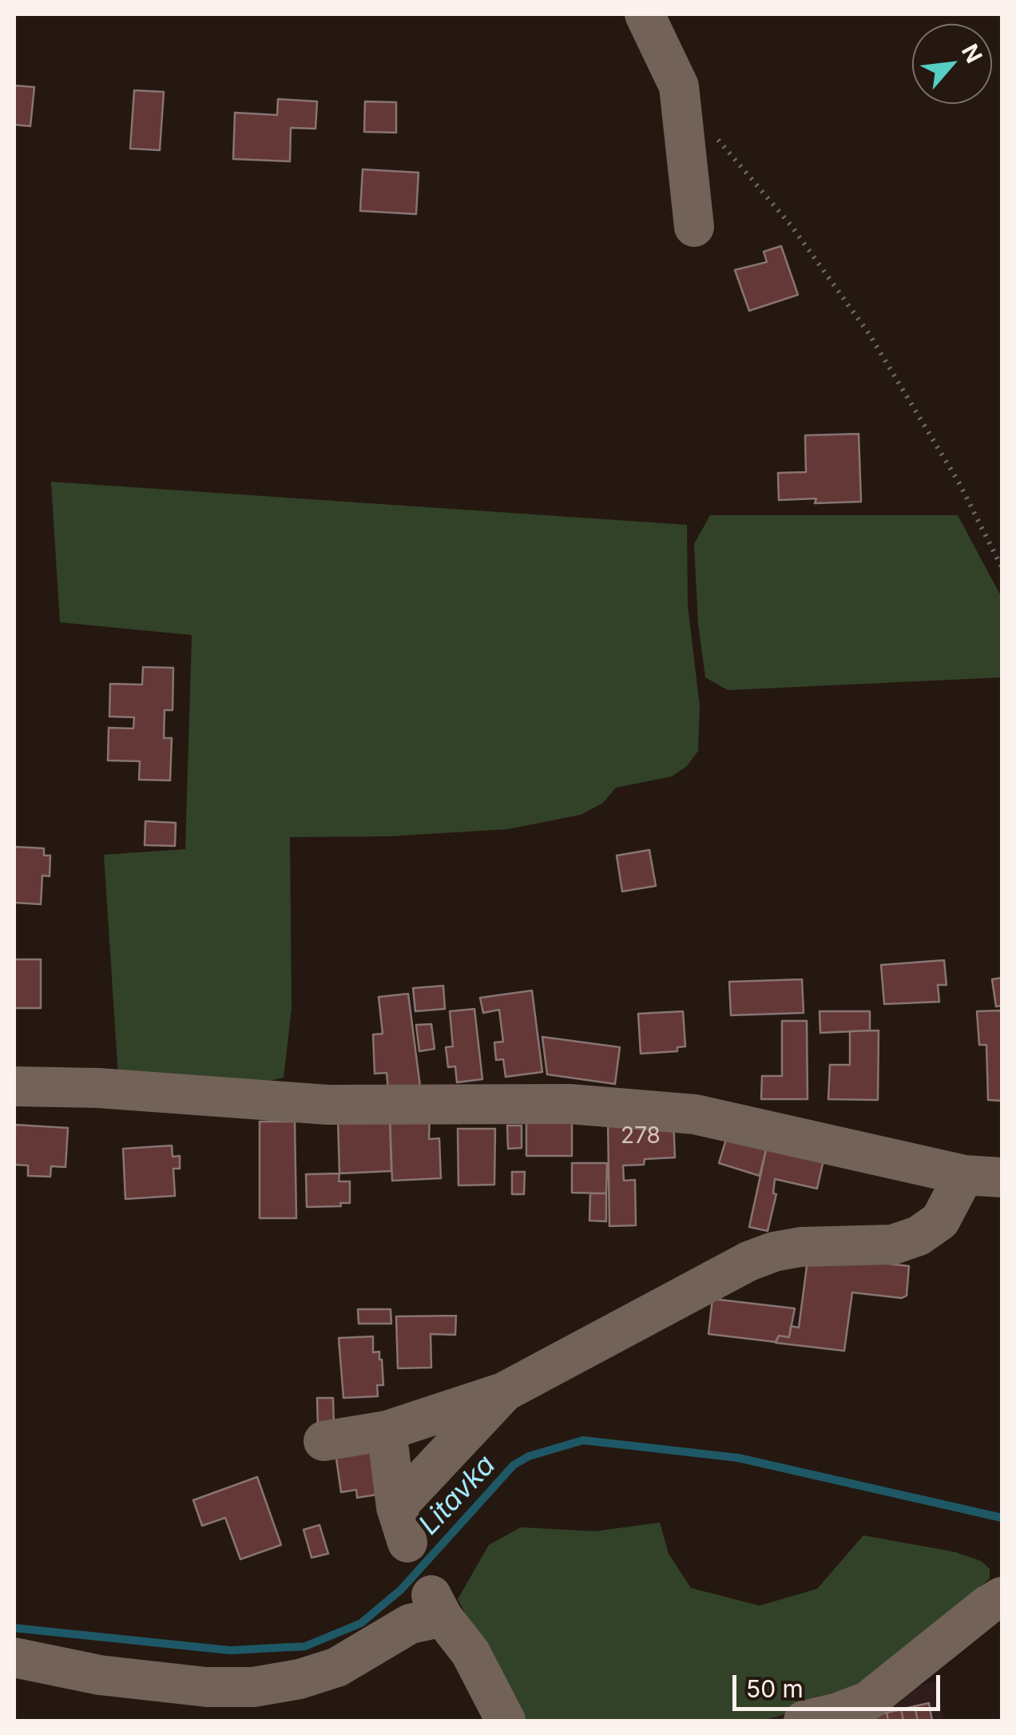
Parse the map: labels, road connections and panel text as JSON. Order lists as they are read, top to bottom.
{
  "water": ["Litavka"],
  "house_numbers": ["278"],
  "scale_bar": "50 m",
  "north": "top right"
}
